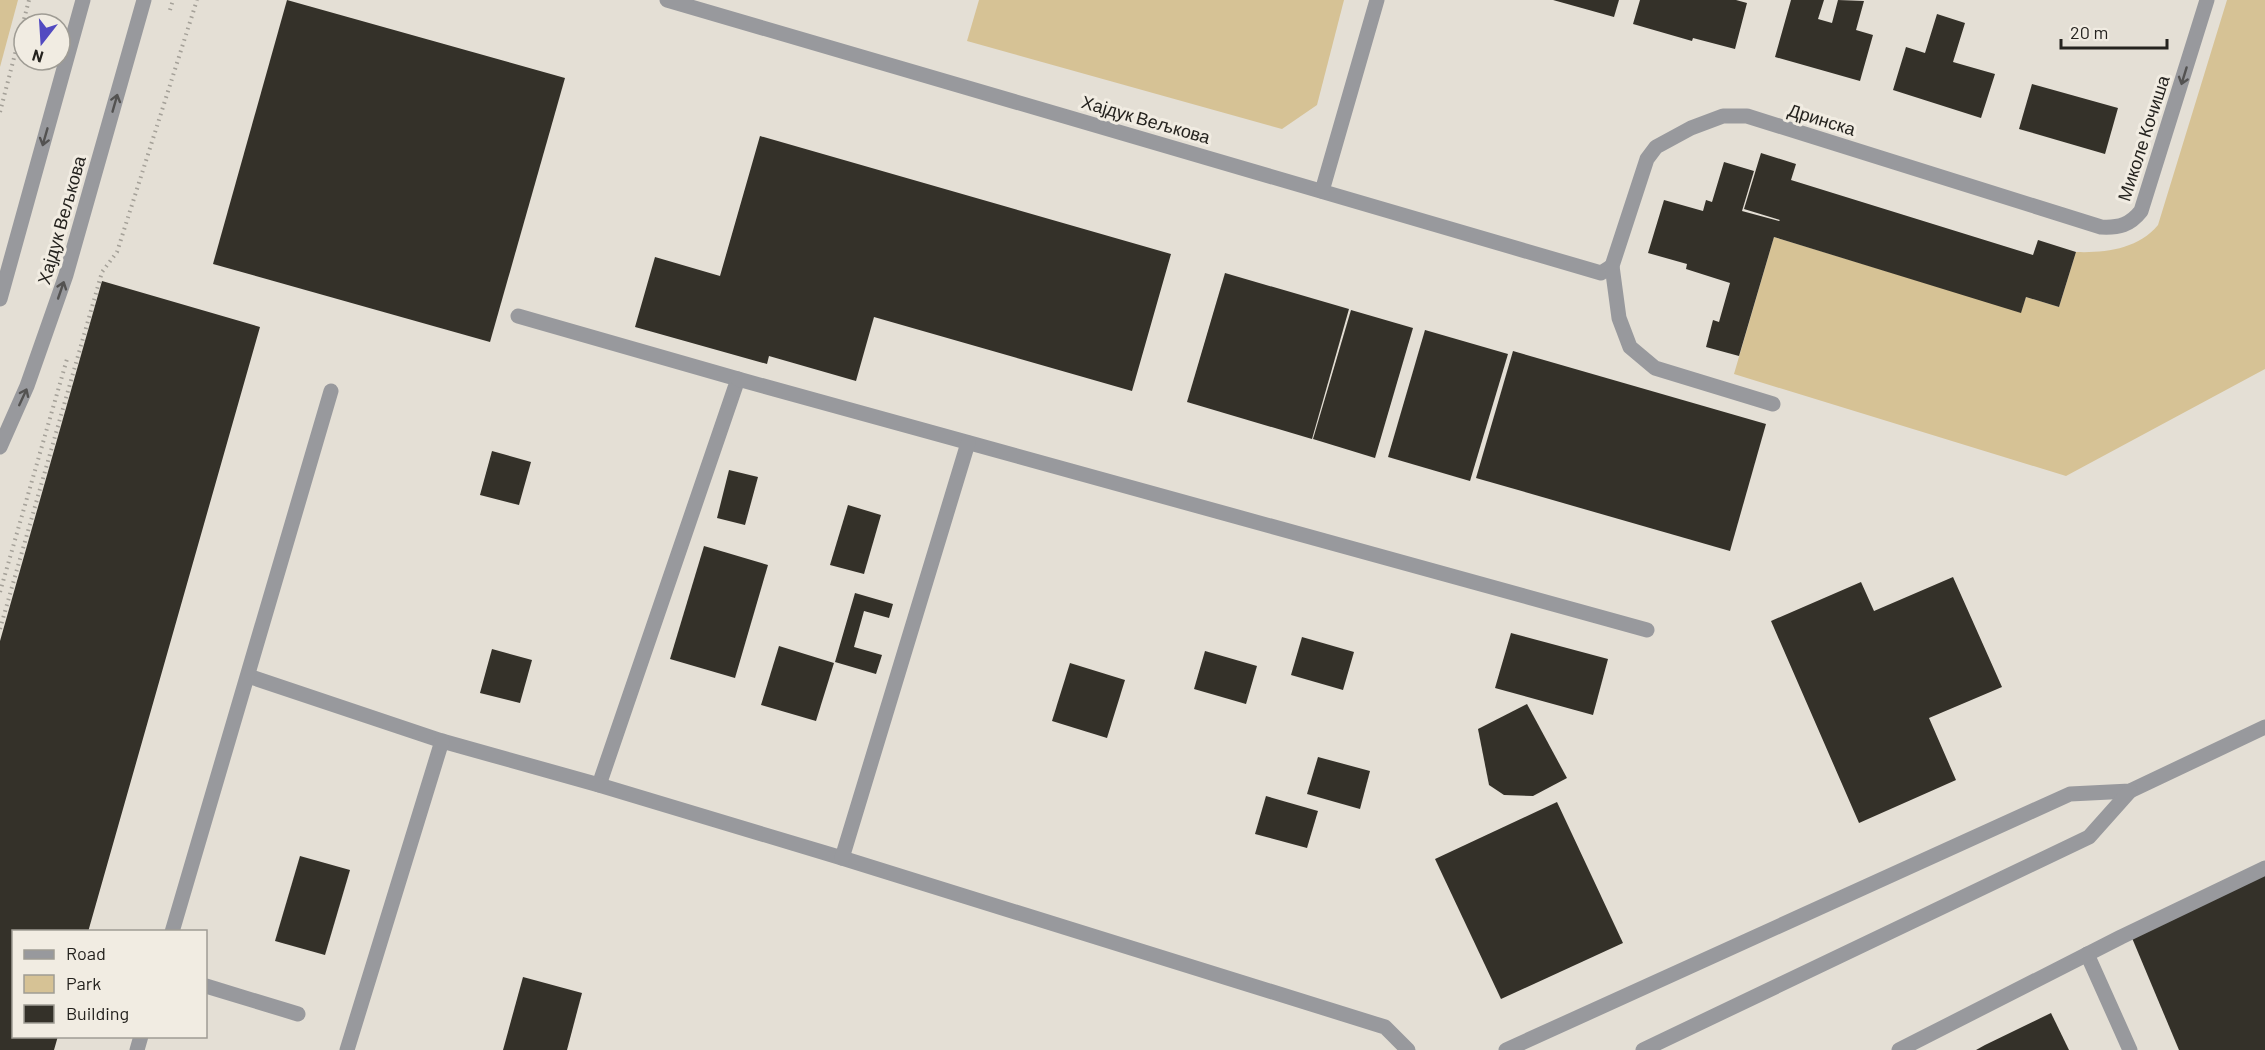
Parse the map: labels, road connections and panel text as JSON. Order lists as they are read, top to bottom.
{
  "streets": {
    "street": ["Хајдук Вељкова", "Дринска", "Миколе Кочиша"]
  },
  "crossings": [
    ["Хајдук Вељкова", "Дринска"],
    ["Дринска", "Миколе Кочиша"]
  ],
  "one_way": ["Миколе Кочиша"],
  "legend": ["Road", "Park", "Building"],
  "scale_bar": "20 m",
  "north": "bottom"
}
